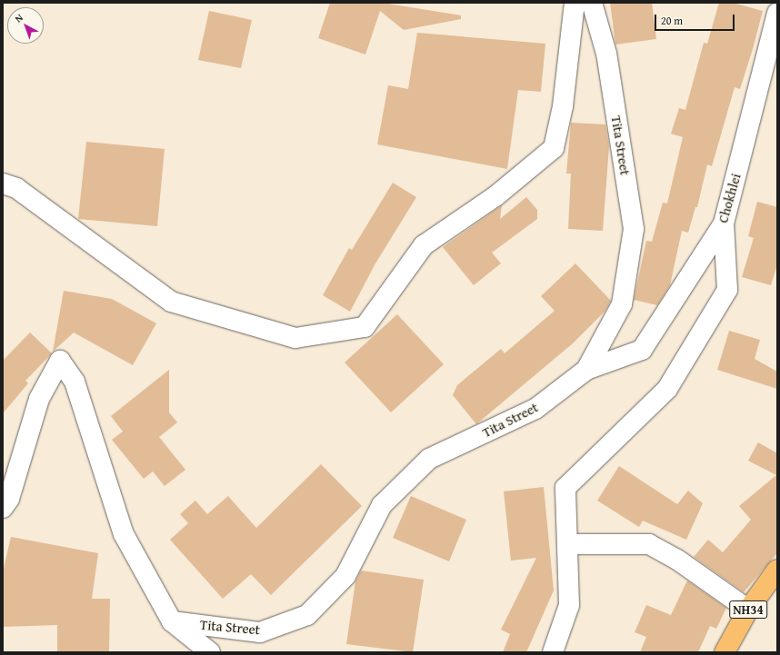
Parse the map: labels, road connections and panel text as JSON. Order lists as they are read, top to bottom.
{
  "streets": {
    "highway": ["NH34"],
    "street": ["Tita Street", "Chokhlei"]
  },
  "crossings": [
    ["Tita Street", "Chokhlei"]
  ],
  "scale_bar": "20 m",
  "north": "top left"
}
